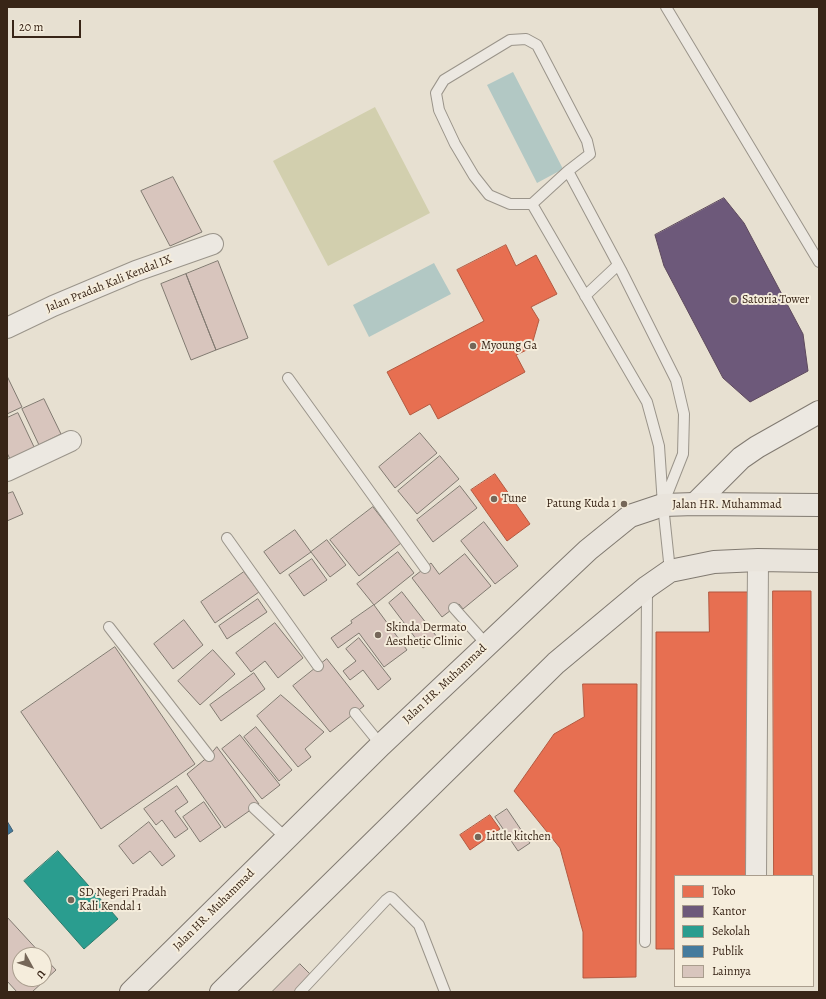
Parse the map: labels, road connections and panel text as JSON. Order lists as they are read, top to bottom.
{
  "streets": {
    "main road": ["Jalan HR. Muhammad"],
    "street": ["Jalan Pradah Kali Kendal IX"]
  },
  "places": [
    "Satoria Tower",
    "Myoung Ga",
    "Tune",
    "Patung Kuda 1",
    "Skinda Dermato Aesthetic Clinic",
    "Little kitchen",
    "SD Negeri Pradah Kali Kendal 1"
  ],
  "legend": [
    "Toko",
    "Kantor",
    "Sekolah",
    "Publik",
    "Lainnya"
  ],
  "scale_bar": "20 m",
  "north": "bottom right"
}
